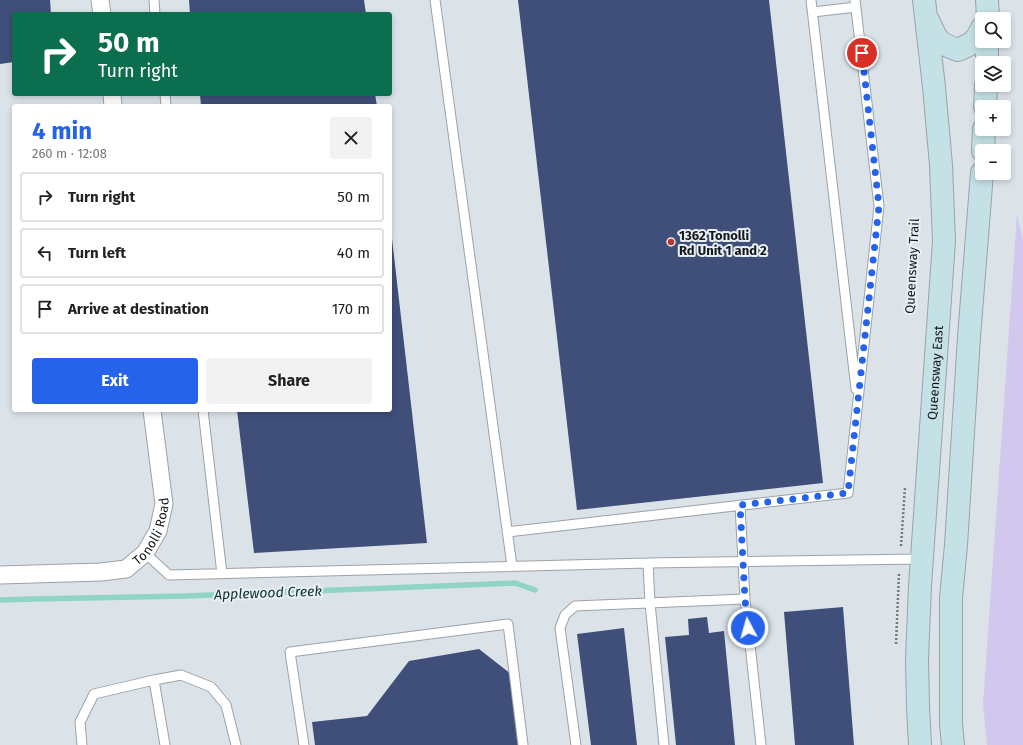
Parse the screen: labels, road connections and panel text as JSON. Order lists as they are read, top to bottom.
{
  "streets": {
    "main road": ["Queensway East"],
    "street": ["Tonolli Road"]
  },
  "water": ["Applewood Creek"],
  "places": ["1362 Tonolli Rd Unit 1 and 2"],
  "page": {
    "map_buttons": ["+", "−"],
    "turn": ["50 m", "Turn right"],
    "heading": ["4 min", "260 m · 12:08"],
    "list": [
      {
        "name": "Turn right",
        "value": "50 m"
      },
      {
        "name": "Turn left",
        "value": "40 m"
      },
      {
        "name": "Arrive at destination",
        "value": "170 m"
      }
    ],
    "buttons": ["Exit", "Share"]
  }
}
